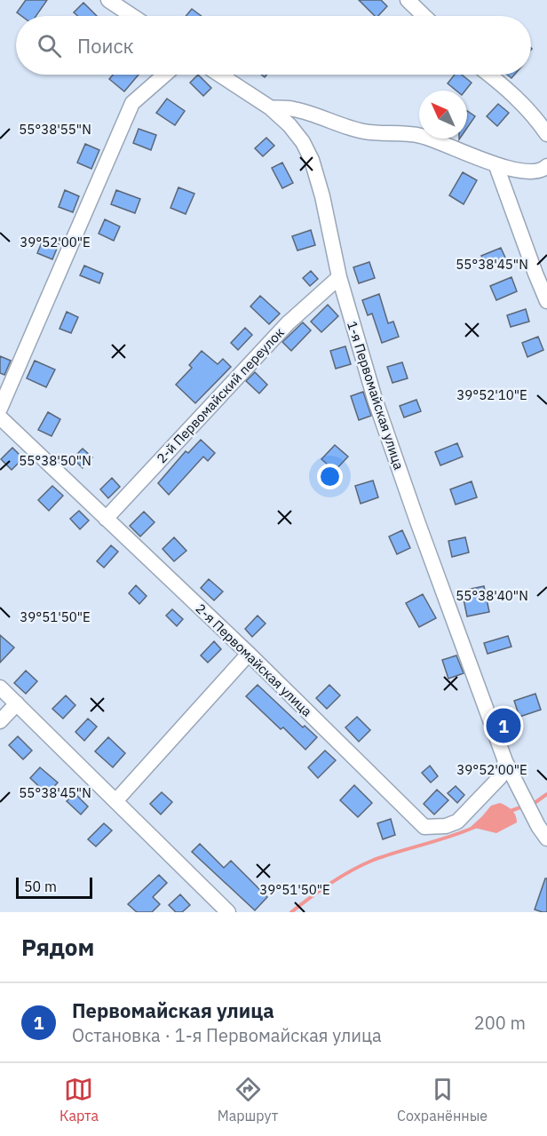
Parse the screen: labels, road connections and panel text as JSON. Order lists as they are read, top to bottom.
{
  "streets": {
    "street": ["2-й Первомайский переулок", "1-я Первомайская улица", "2-я Первомайская улица"]
  },
  "crossings": [
    ["2-й Первомайский переулок", "1-я Первомайская улица"],
    ["2-й Первомайский переулок", "2-я Первомайская улица"],
    ["1-я Первомайская улица", "2-я Первомайская улица"]
  ],
  "scale_bar": "50 m",
  "north": "top left",
  "page": {
    "search": "Поиск",
    "pins": "1",
    "scale": "50 m",
    "heading": "Рядом",
    "list": [
      {
        "mark": "1",
        "name": "Первомайская улица",
        "note": "Остановка · 1-я Первомайская улица",
        "value": "200 m"
      }
    ],
    "nav": ["Карта", "Маршрут", "Сохранённые"]
  },
  "coordinates": [
    "55°38'55\"N",
    "39°52'00\"E",
    "55°38'45\"N",
    "39°52'10\"E",
    "55°38'50\"N",
    "55°38'40\"N",
    "39°51'50\"E"
  ]
}
